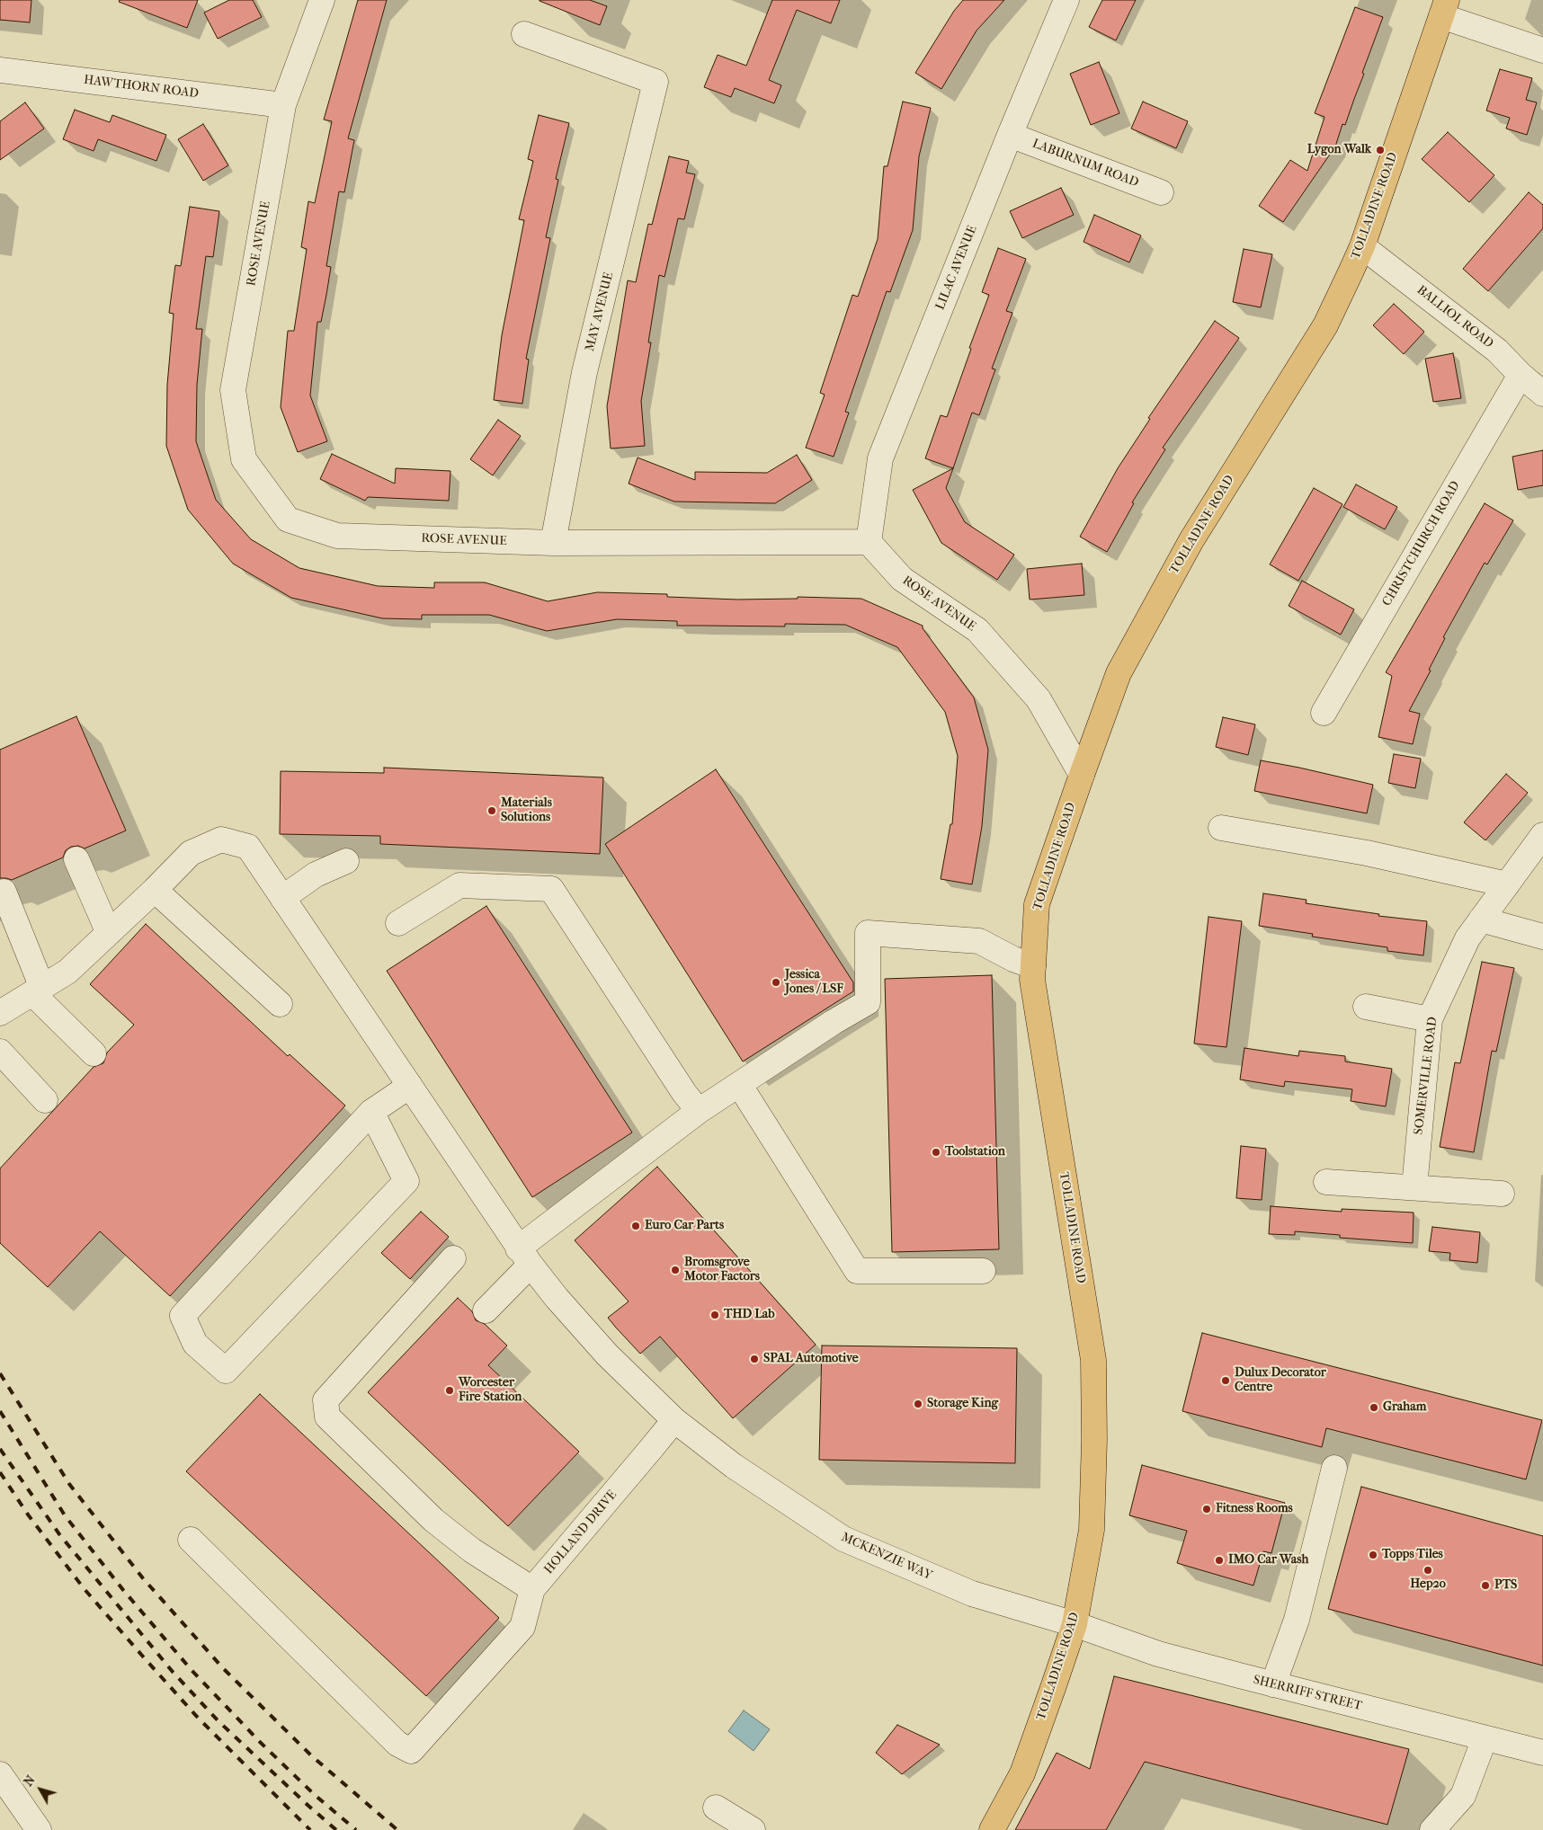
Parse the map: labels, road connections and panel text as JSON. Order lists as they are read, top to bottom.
{
  "streets": {
    "main road": ["TOLLADINE ROAD"],
    "street": [
      "HAWTHORN ROAD",
      "LABURNUM ROAD",
      "ROSE AVENUE",
      "LILAC AVENUE",
      "MAY AVENUE",
      "BALLIOL ROAD",
      "CHRISTCHURCH ROAD",
      "SOMERVILLE ROAD",
      "HOLLAND DRIVE",
      "MCKENZIE WAY",
      "SHERRIFF STREET"
    ]
  },
  "crossings": [
    ["HAWTHORN ROAD", "ROSE AVENUE"],
    ["LABURNUM ROAD", "LILAC AVENUE"],
    ["TOLLADINE ROAD", "ROSE AVENUE"],
    ["TOLLADINE ROAD", "BALLIOL ROAD"],
    ["TOLLADINE ROAD", "MCKENZIE WAY"],
    ["TOLLADINE ROAD", "SHERRIFF STREET"],
    ["ROSE AVENUE", "LILAC AVENUE"],
    ["ROSE AVENUE", "MAY AVENUE"],
    ["BALLIOL ROAD", "CHRISTCHURCH ROAD"],
    ["HOLLAND DRIVE", "MCKENZIE WAY"],
    ["MCKENZIE WAY", "SHERRIFF STREET"]
  ],
  "places": [
    "Lygon Walk",
    "Materials Solutions",
    "Jessica Jones / LSF",
    "Toolstation",
    "Euro Car Parts",
    "Bromsgrove Motor Factors",
    "THD Lab",
    "SPAL Automotive",
    "Dulux Decorator Centre",
    "Worcester Fire Station",
    "Storage King",
    "Graham",
    "Fitness Rooms",
    "Topps Tiles",
    "IMO Car Wash",
    "Hep2o",
    "PTS"
  ],
  "north": "top left"
}
